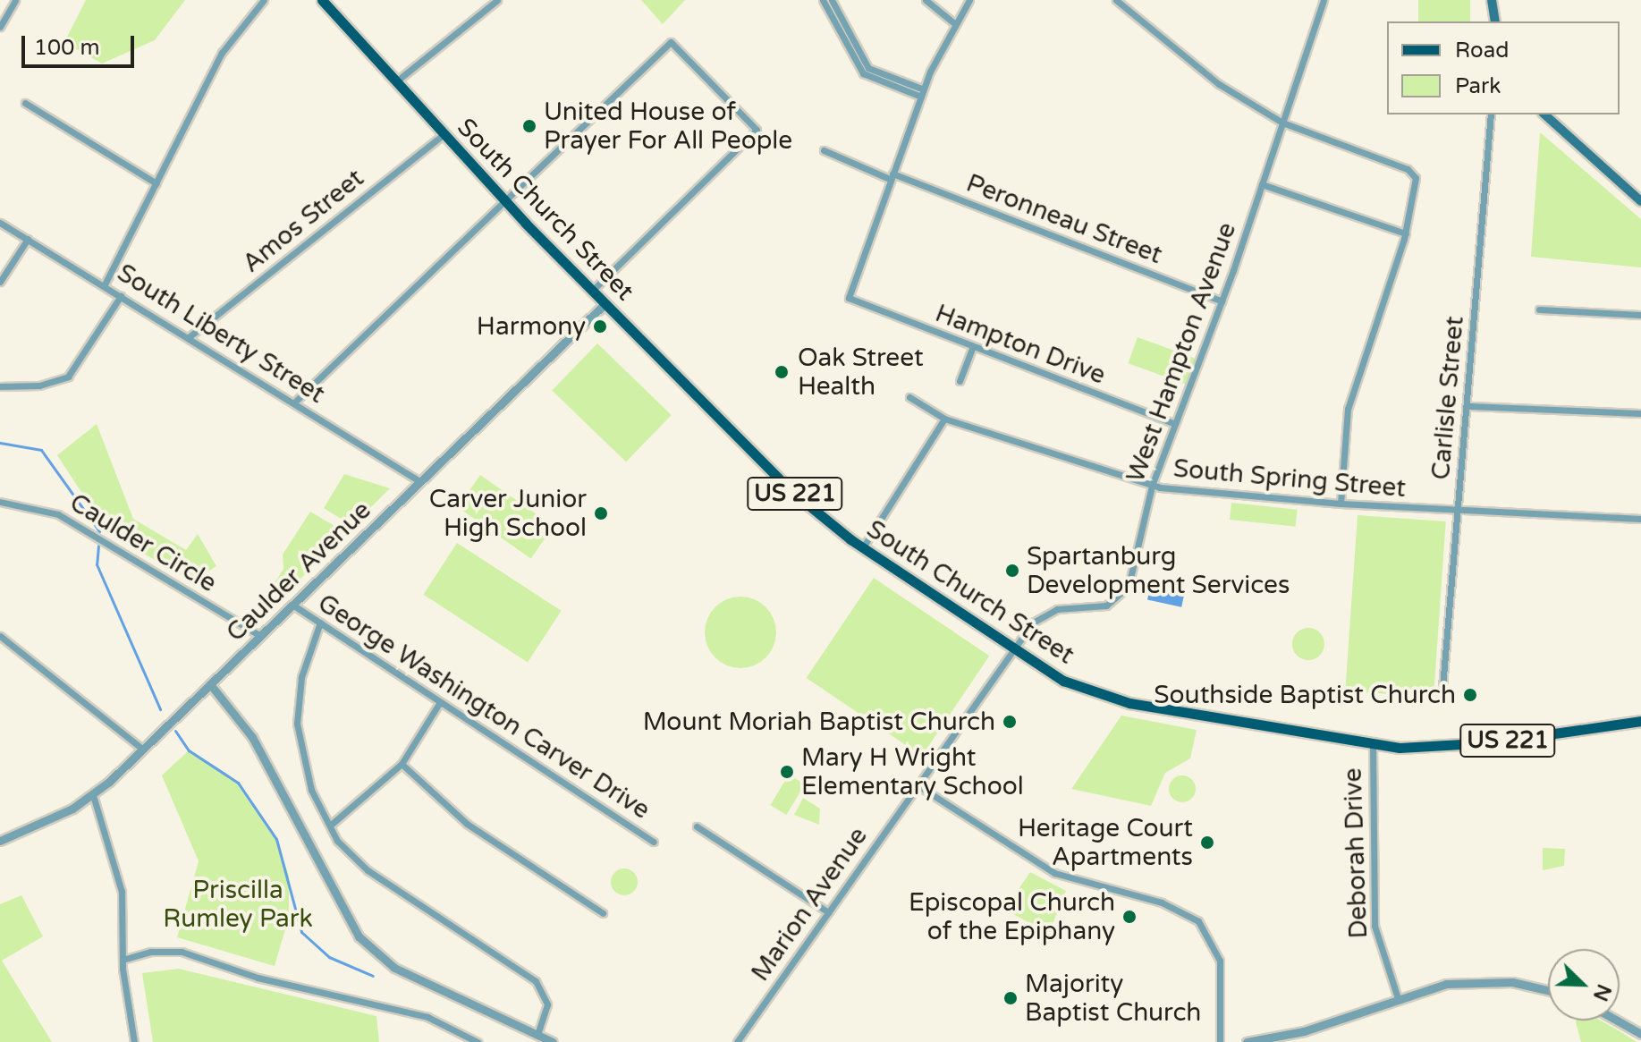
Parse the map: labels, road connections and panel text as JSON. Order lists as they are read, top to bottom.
{
  "streets": {
    "main road": ["South Church Street", "US 221"],
    "street": [
      "Peronneau Street",
      "Amos Street",
      "South Liberty Street",
      "Hampton Drive",
      "West Hampton Avenue",
      "Carlisle Street",
      "South Spring Street",
      "Caulder Circle",
      "Caulder Avenue",
      "George Washington Carver Drive",
      "Deborah Drive",
      "Marion Avenue"
    ]
  },
  "crossings": [
    ["South Church Street", "Amos Street"],
    ["South Church Street", "West Hampton Avenue"],
    ["South Church Street", "Caulder Avenue"],
    ["South Church Street", "Deborah Drive"],
    ["South Church Street", "Marion Avenue"],
    ["Peronneau Street", "Hampton Drive"],
    ["Peronneau Street", "West Hampton Avenue"],
    ["Amos Street", "South Liberty Street"],
    ["South Liberty Street", "Caulder Avenue"],
    ["Hampton Drive", "West Hampton Avenue"],
    ["West Hampton Avenue", "South Spring Street"],
    ["West Hampton Avenue", "Marion Avenue"],
    ["Carlisle Street", "South Spring Street"],
    ["Caulder Circle", "Caulder Avenue"],
    ["Caulder Avenue", "George Washington Carver Drive"]
  ],
  "parks": ["Priscilla Rumley Park"],
  "places": [
    "United House of Prayer For All People",
    "Harmony",
    "Oak Street Health",
    "Carver Junior High School",
    "Spartanburg Development Services",
    "Southside Baptist Church",
    "Mount Moriah Baptist Church",
    "Mary H Wright Elementary School",
    "Heritage Court Apartments",
    "Episcopal Church of the Epiphany",
    "Majority Baptist Church"
  ],
  "legend": ["Road", "Park"],
  "scale_bar": "100 m",
  "north": "bottom right"
}
